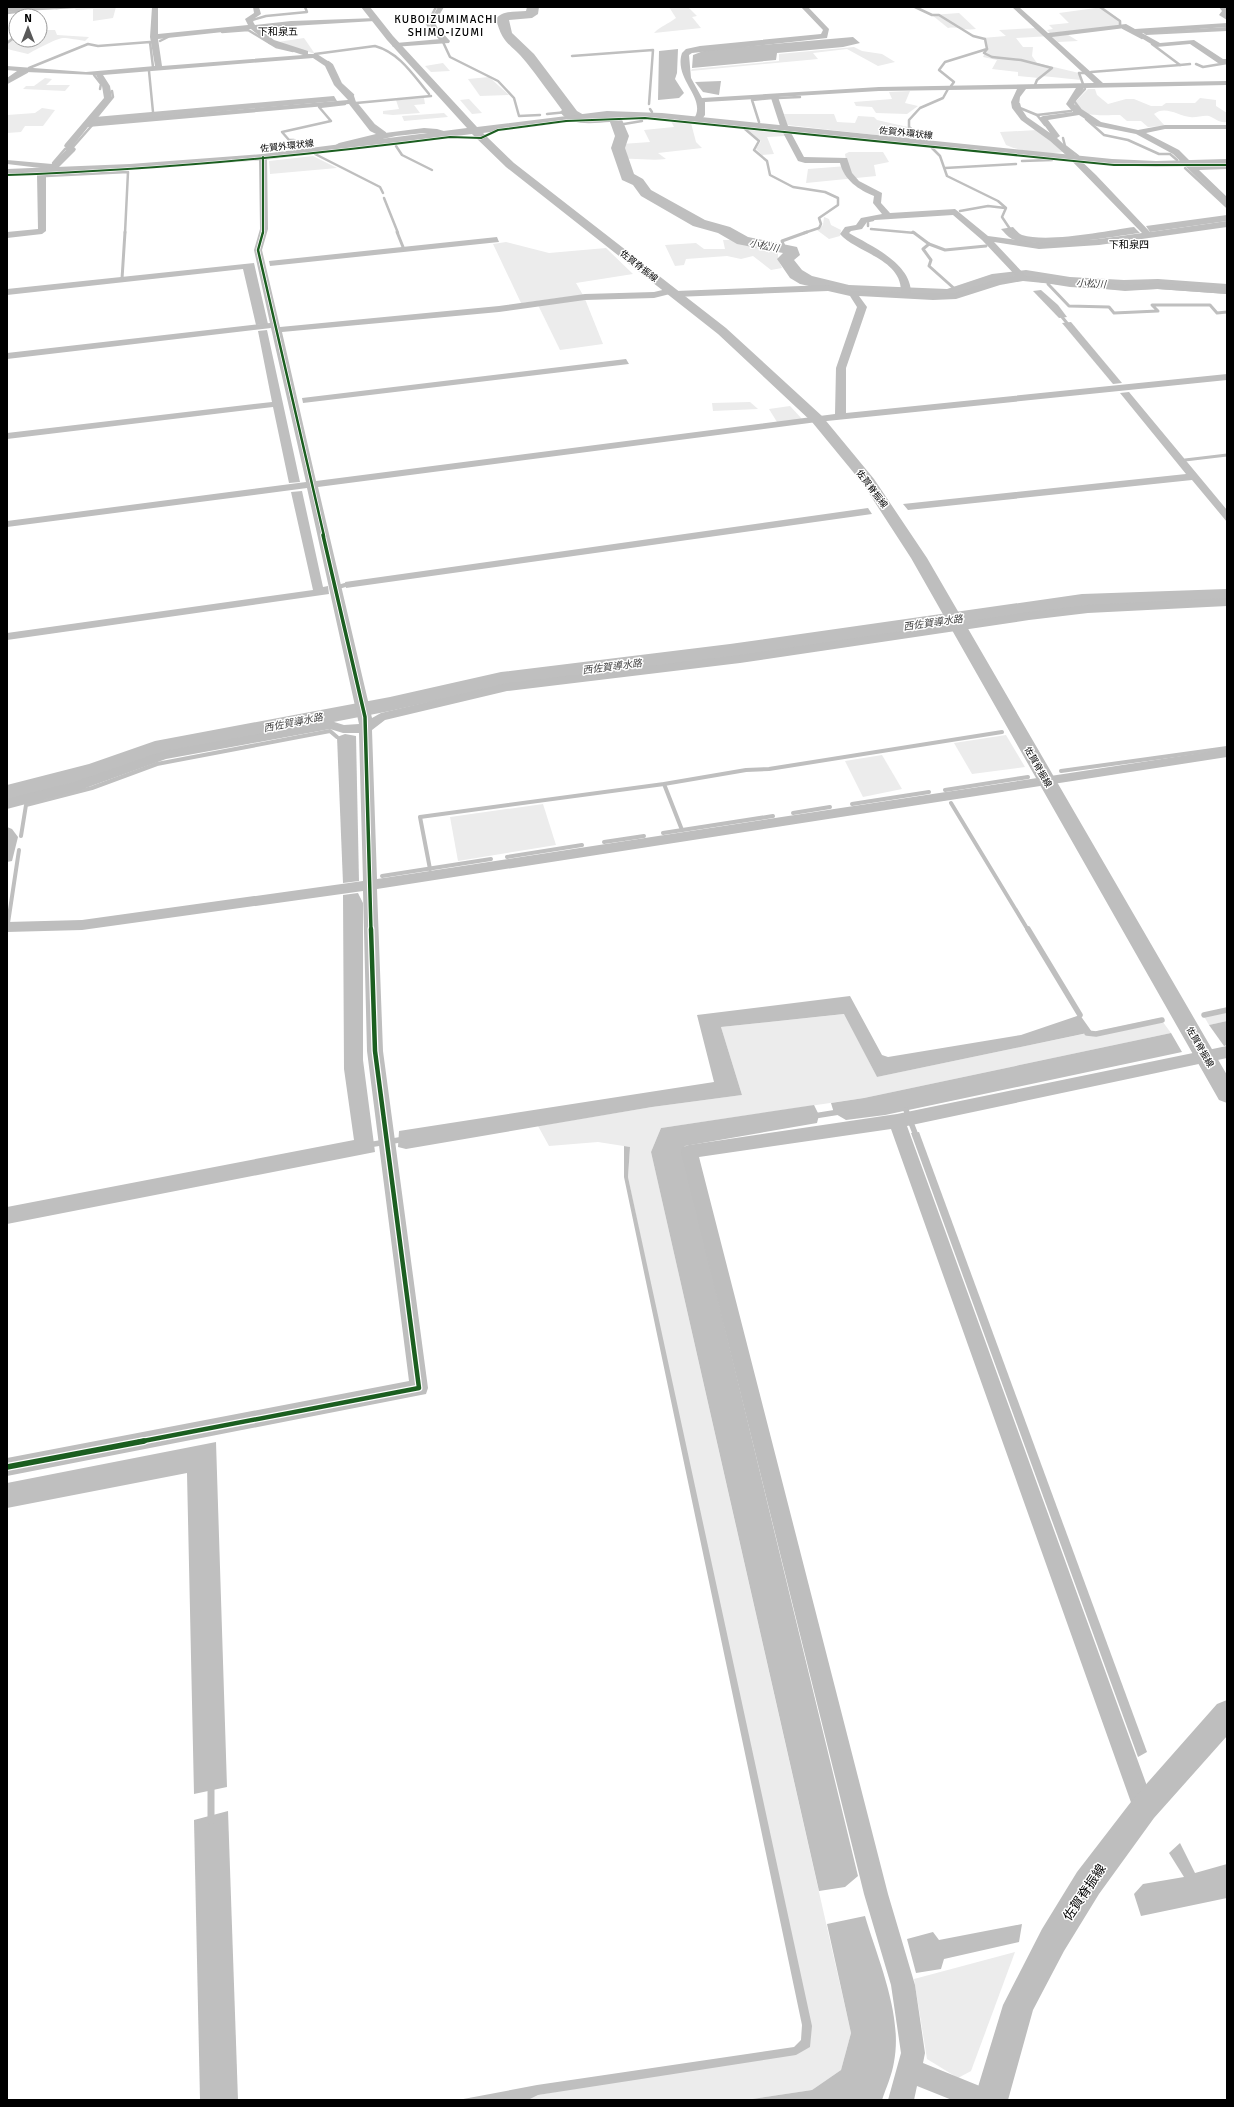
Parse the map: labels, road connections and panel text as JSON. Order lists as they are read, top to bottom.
{
  "streets": {
    "main road": ["佐賀外環状線", "佐賀脊振線"]
  },
  "crossings": [
    ["佐賀外環状線", "佐賀脊振線"]
  ],
  "districts": ["KUBOIZUMIMACHI SHIMO-IZUMI", "下和泉五", "下和泉四"],
  "water": ["小松川", "西佐賀導水路"],
  "north": "top"
}
